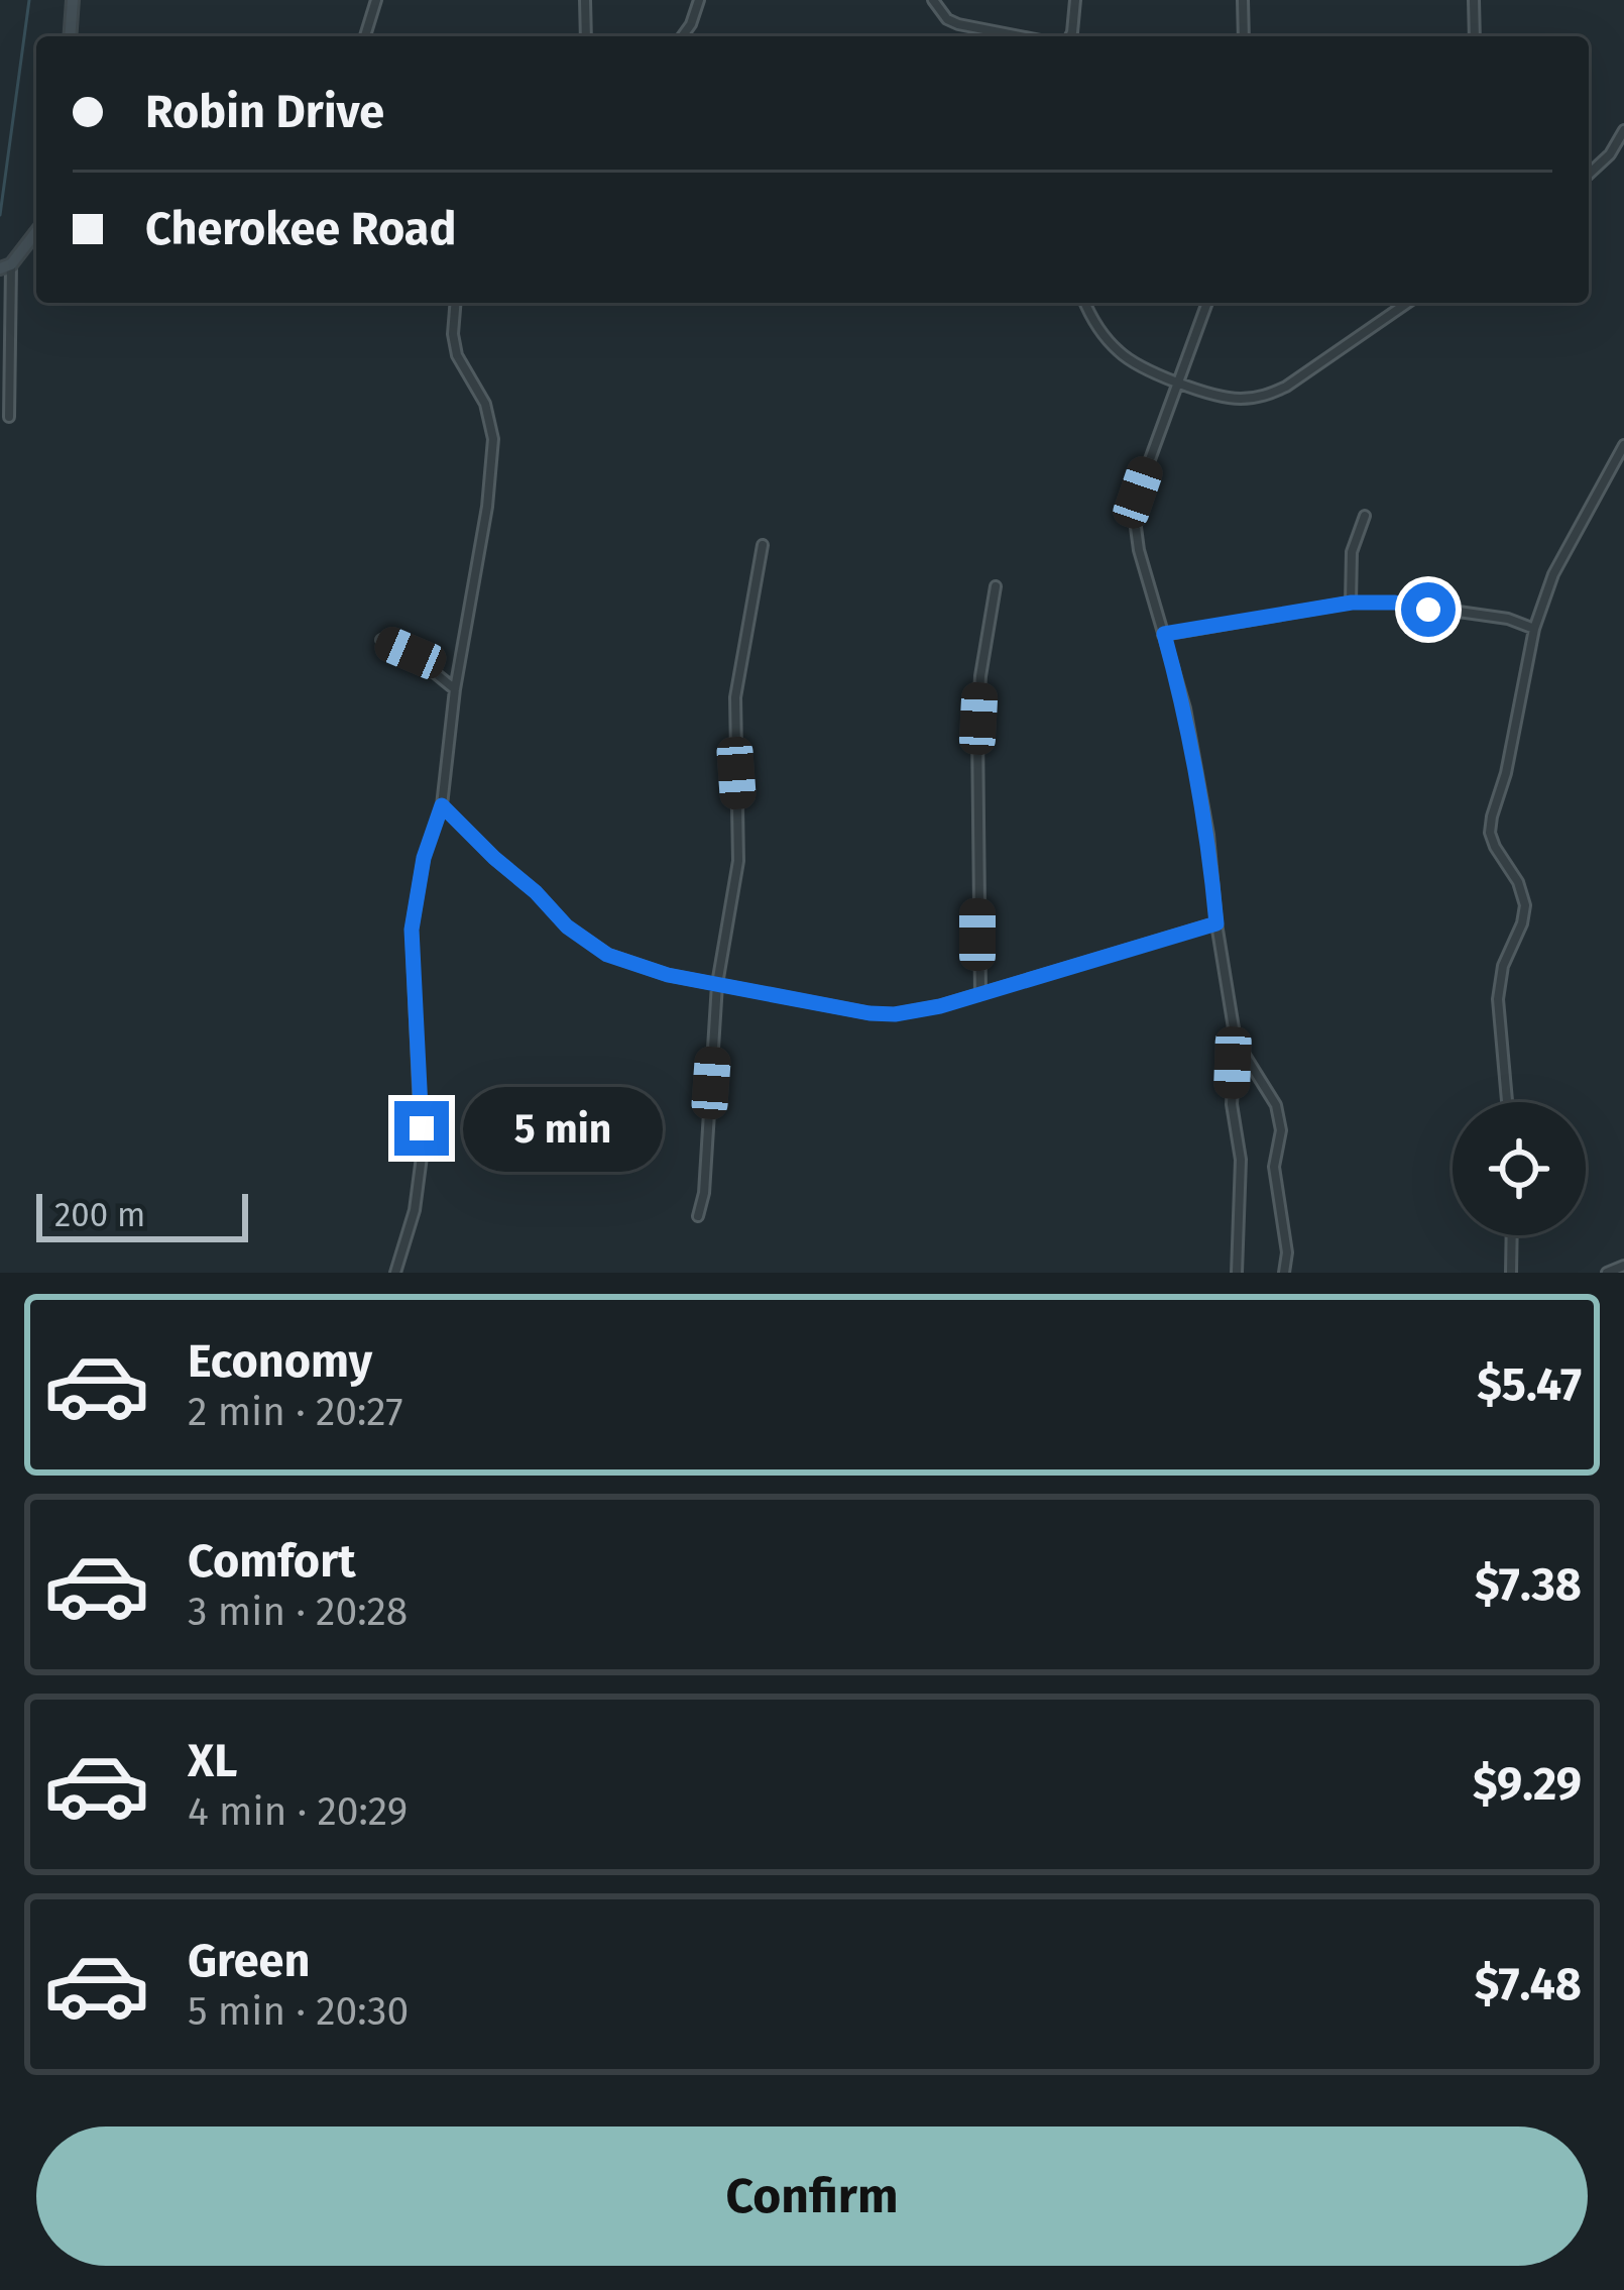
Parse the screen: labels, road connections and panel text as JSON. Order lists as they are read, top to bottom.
{
  "scale_bar": "200 m",
  "page": {
    "banner": ["Robin Drive", "Cherokee Road"],
    "bubble": "5 min",
    "scale": "200 m",
    "list": [
      {
        "name": "Economy",
        "note": "2 min · 20:27",
        "value": "$5.47"
      },
      {
        "name": "Comfort",
        "note": "3 min · 20:28",
        "value": "$7.38"
      },
      {
        "name": "XL",
        "note": "4 min · 20:29",
        "value": "$9.29"
      },
      {
        "name": "Green",
        "note": "5 min · 20:30",
        "value": "$7.48"
      }
    ],
    "buttons": "Confirm"
  }
}
